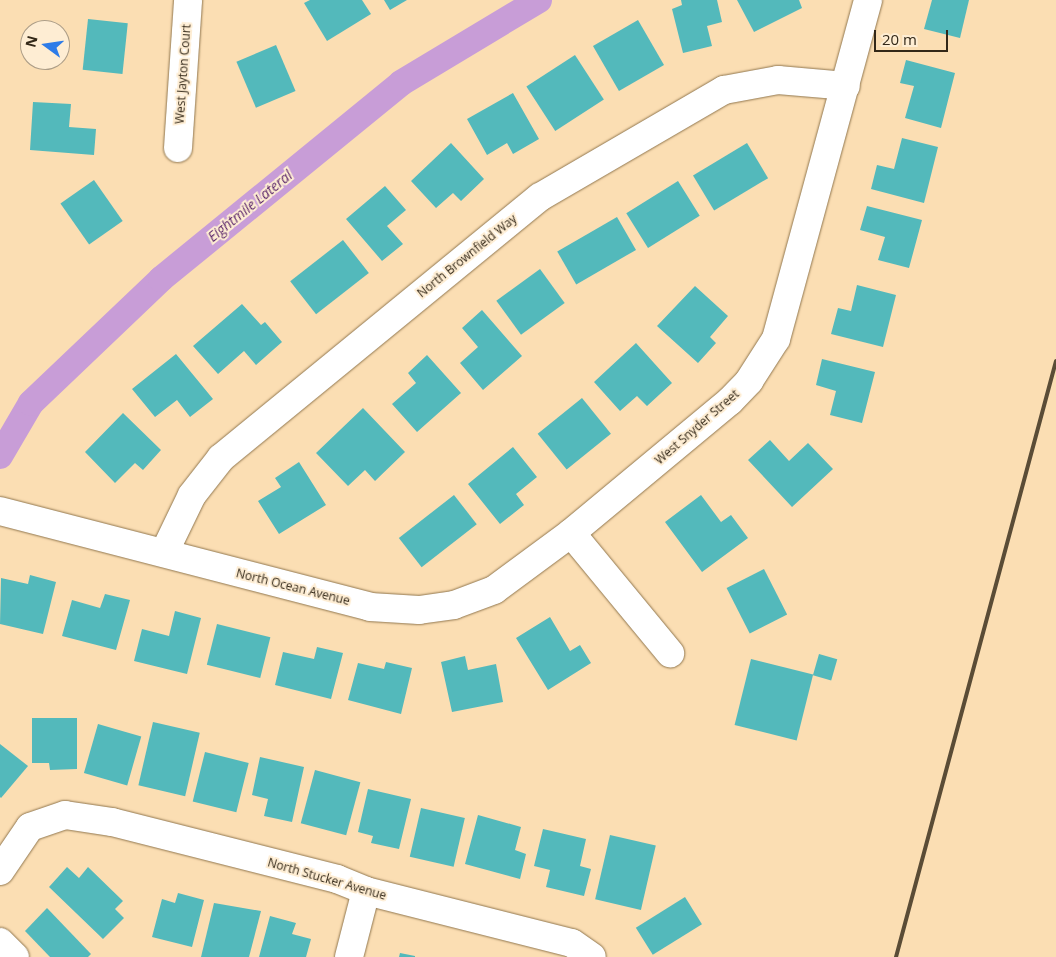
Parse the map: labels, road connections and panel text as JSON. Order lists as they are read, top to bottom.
{
  "streets": {
    "street": [
      "West Jayton Court",
      "North Brownfield Way",
      "West Snyder Street",
      "North Ocean Avenue",
      "North Stucker Avenue"
    ]
  },
  "crossings": [
    ["North Brownfield Way", "West Snyder Street"],
    ["North Brownfield Way", "North Ocean Avenue"],
    ["West Snyder Street", "North Ocean Avenue"]
  ],
  "water": ["Eightmile Lateral"],
  "scale_bar": "20 m",
  "north": "left"
}
